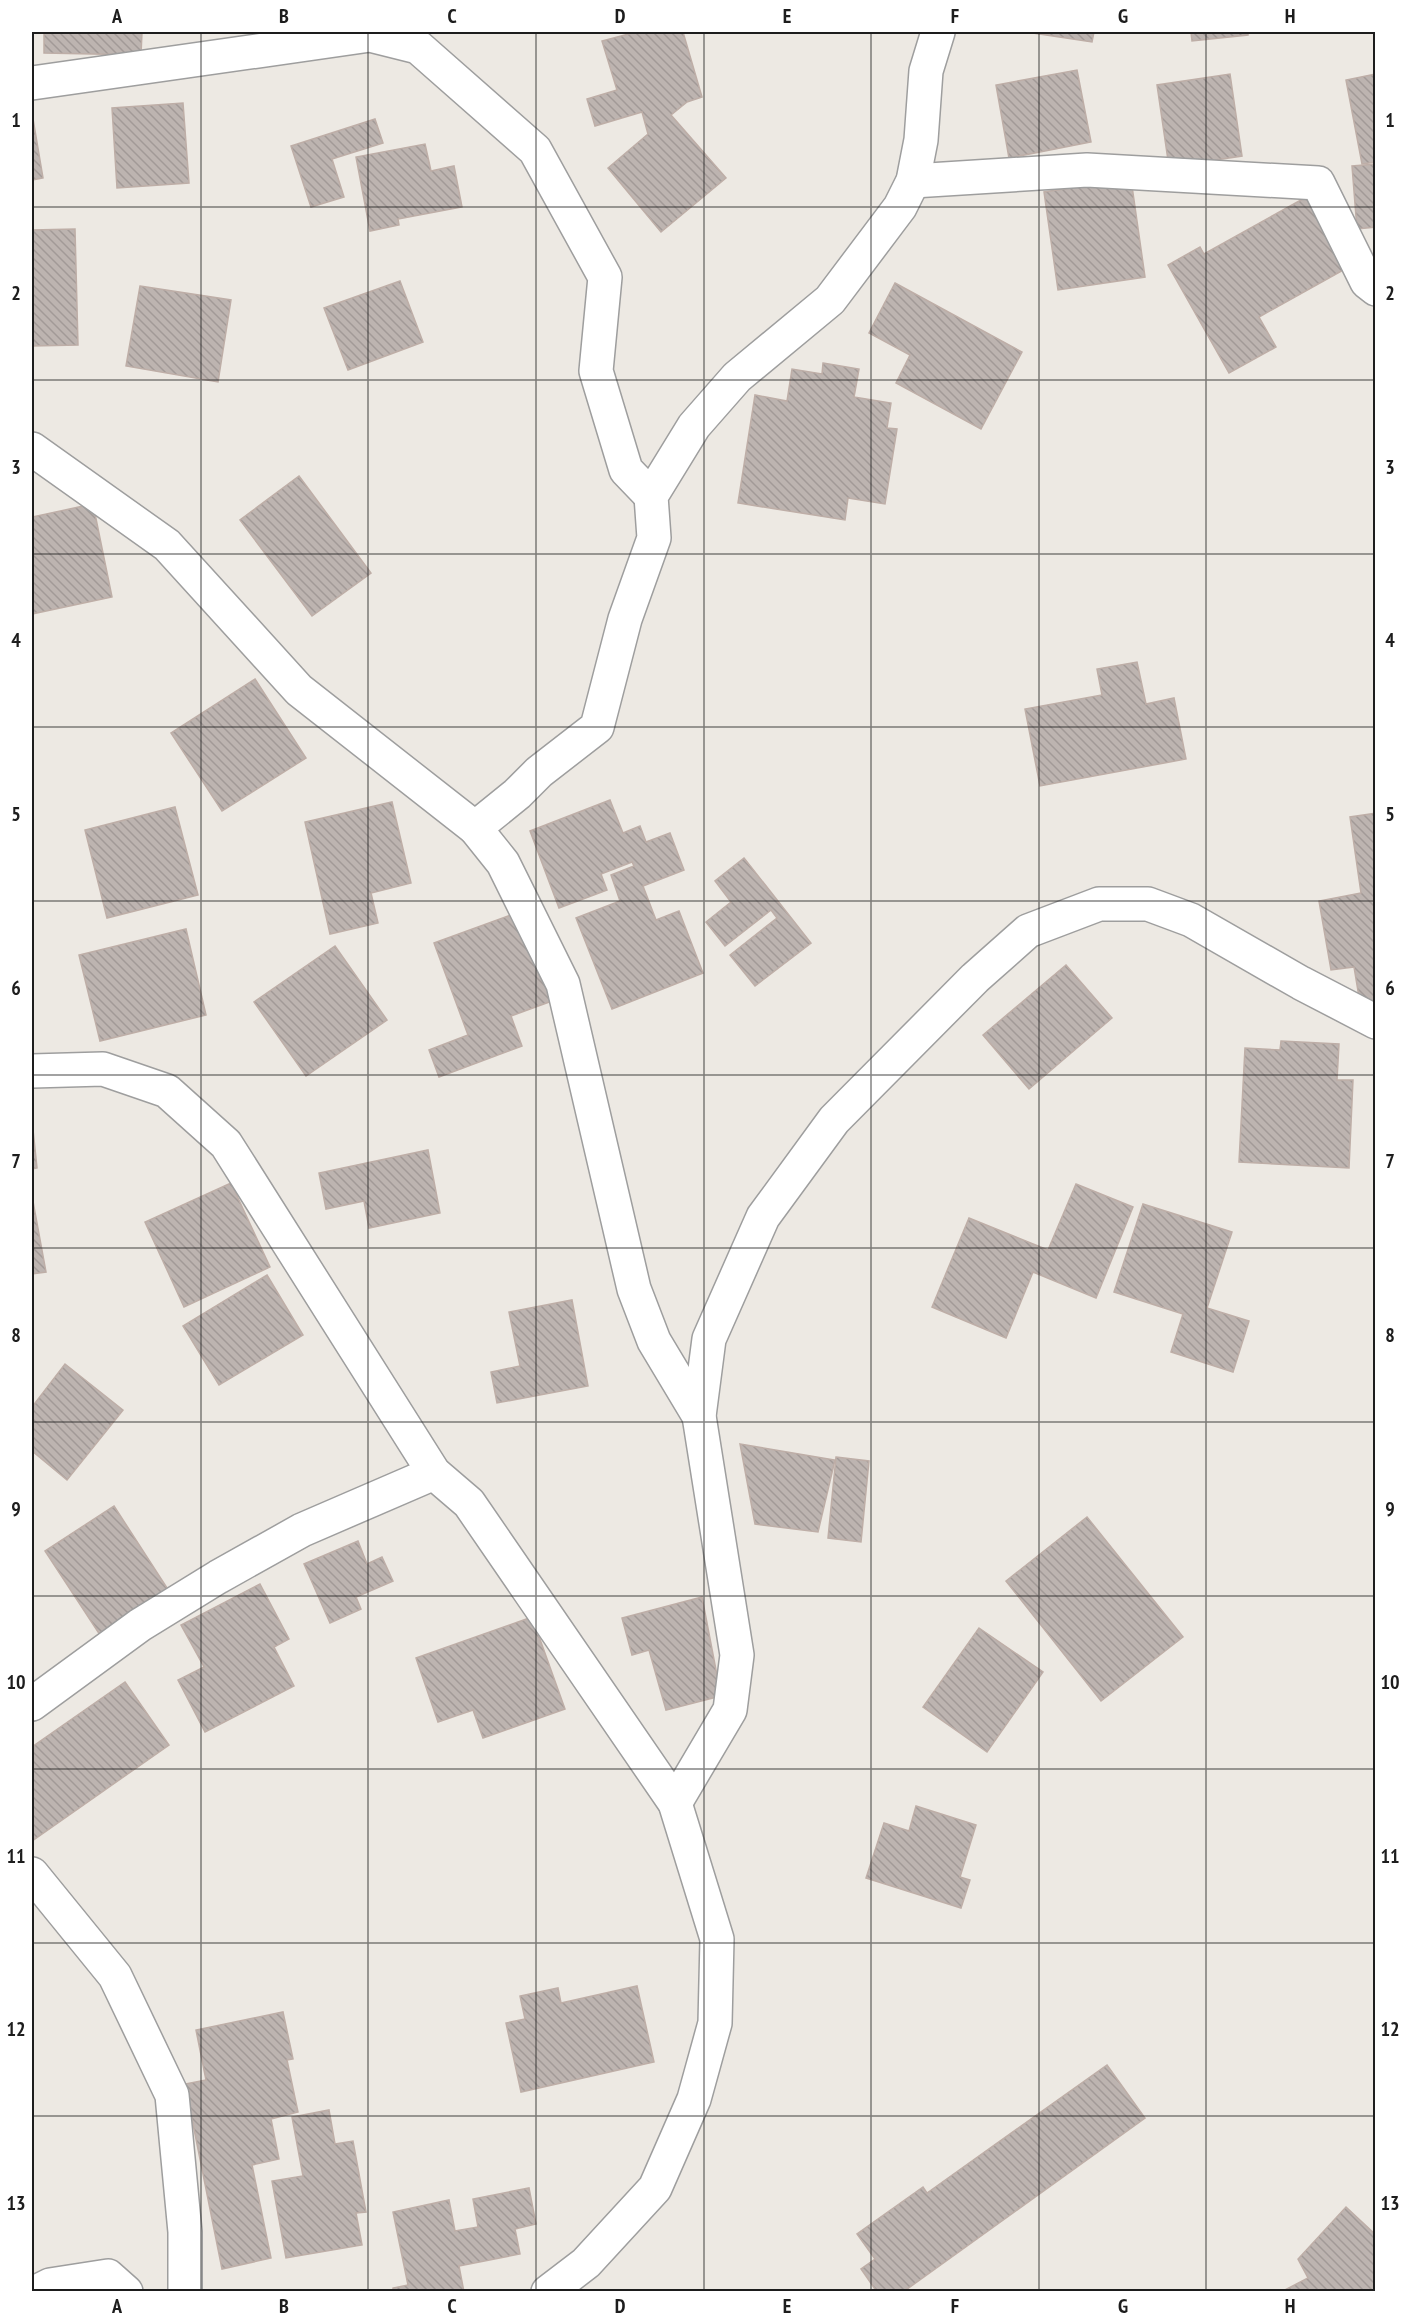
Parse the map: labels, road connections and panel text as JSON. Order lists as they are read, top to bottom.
{
  "grid": {
    "columns": [
      "A",
      "B",
      "C",
      "D",
      "E",
      "F",
      "G",
      "H"
    ],
    "rows": [
      "1",
      "2",
      "3",
      "4",
      "5",
      "6",
      "7",
      "8",
      "9",
      "10",
      "11",
      "12",
      "13"
    ]
  }
}
